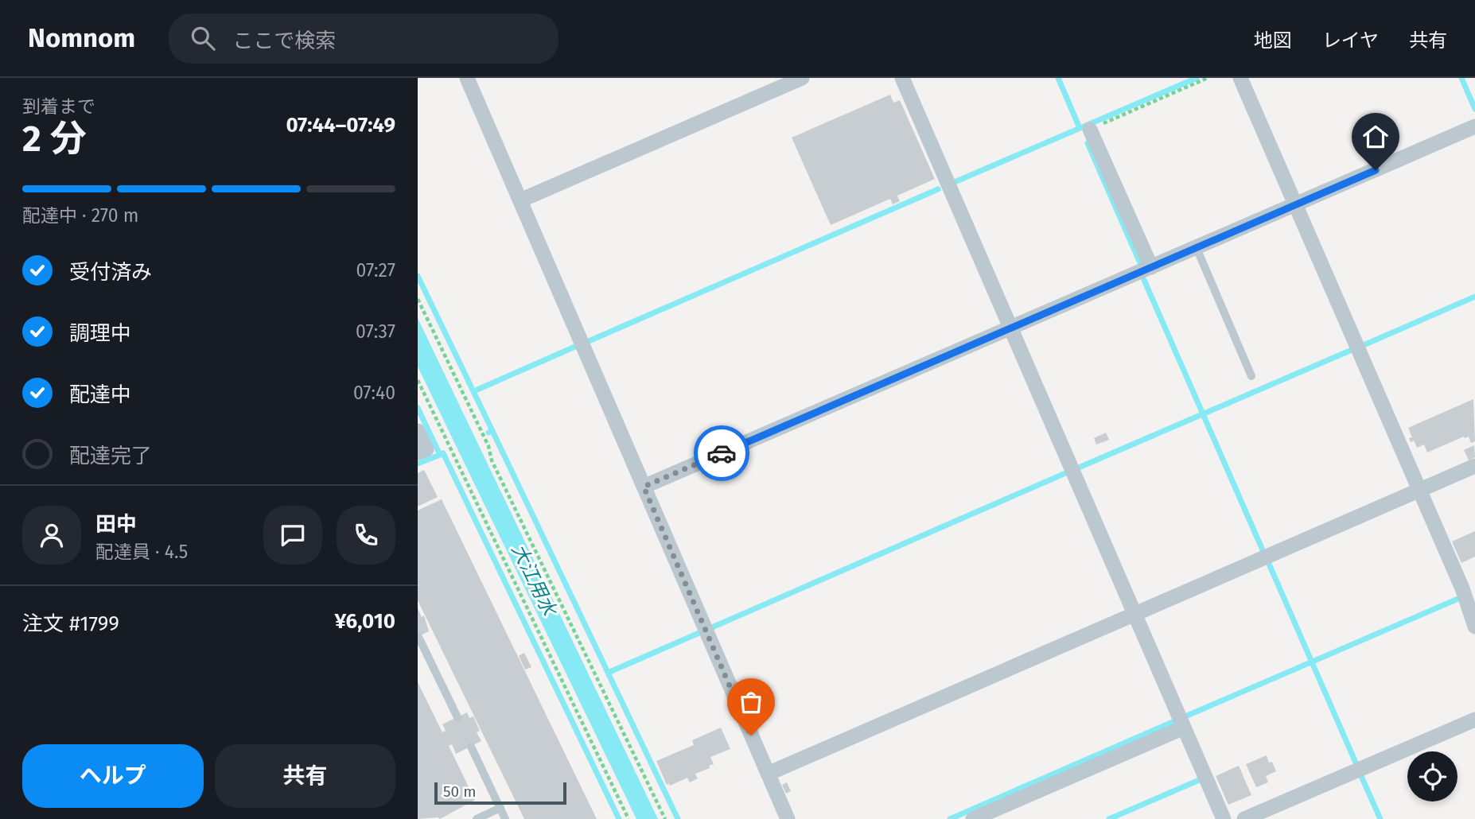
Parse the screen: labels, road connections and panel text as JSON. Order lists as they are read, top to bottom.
{
  "water": ["大江用水"],
  "scale_bar": "50 m",
  "page": {
    "header": "Nomnom",
    "search": "ここで検索",
    "nav": ["地図", "レイヤ", "共有"],
    "heading": ["2 分", "到着まで", "07:44–07:49"],
    "panel": [
      "田中",
      "配達員 · 4.5",
      "注文 #1799",
      "¥6,010"
    ],
    "bar": "配達中 · 270 m",
    "list": [
      ["受付済み", "07:27"],
      ["調理中", "07:37"],
      ["配達中", "07:40"],
      "配達完了"
    ],
    "buttons": ["ヘルプ", "共有"],
    "scale": "50 m"
  }
}
